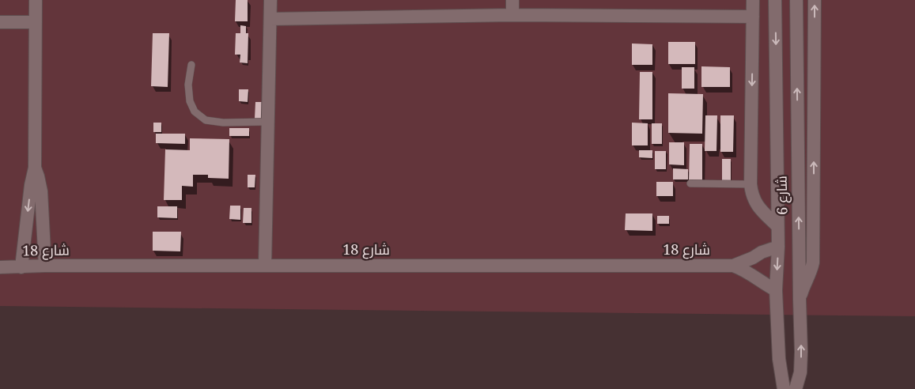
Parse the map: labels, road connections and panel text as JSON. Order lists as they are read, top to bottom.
{
  "streets": {
    "street": ["شارع 6", "شارع 18"]
  },
  "crossings": [
    ["شارع 6", "شارع 18"]
  ]
}
